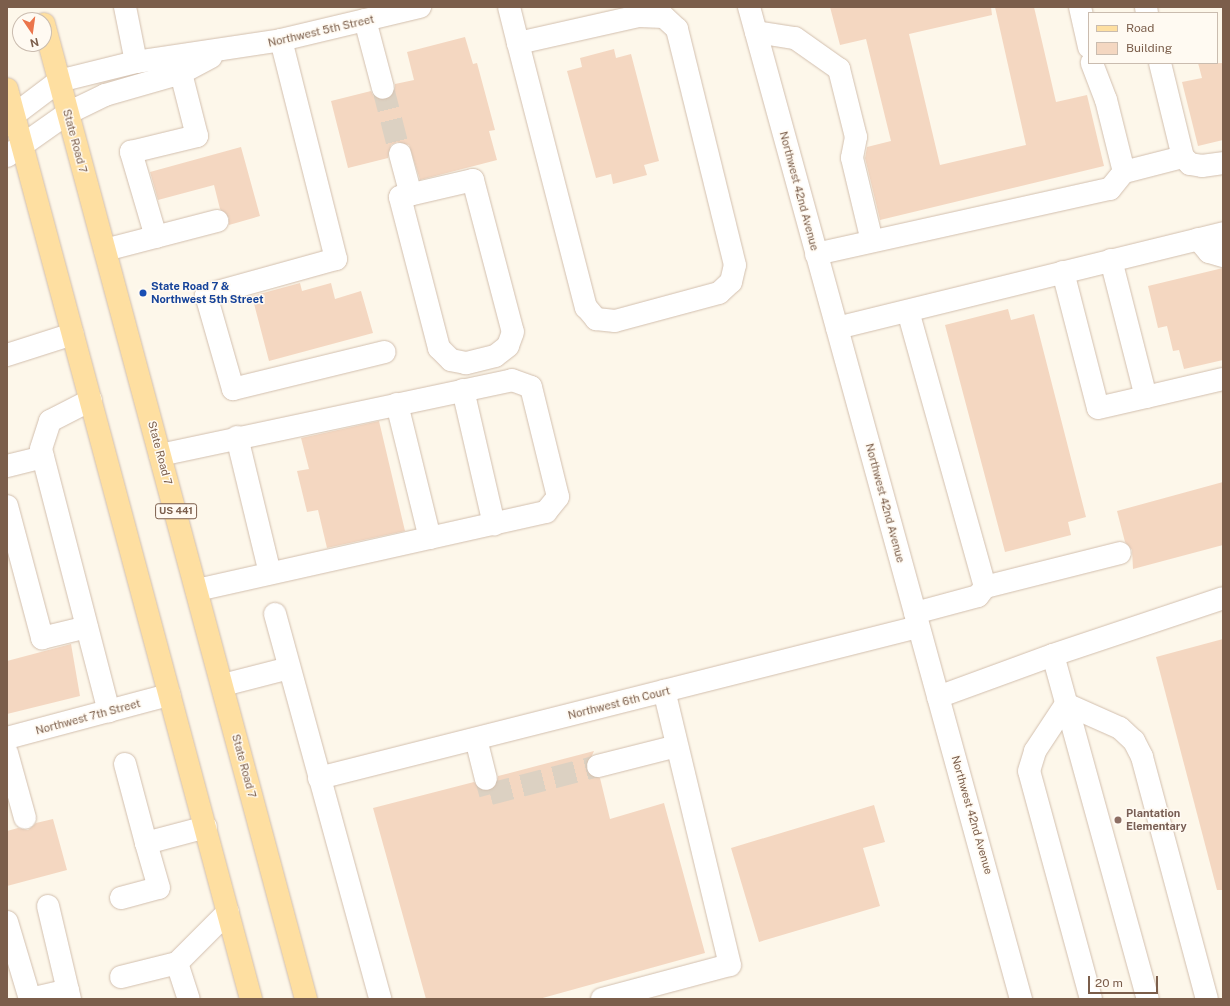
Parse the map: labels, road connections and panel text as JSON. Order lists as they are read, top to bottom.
{
  "streets": {
    "main road": ["State Road 7", "US 441"],
    "street": [
      "Northwest 5th Street",
      "Northwest 42nd Avenue",
      "Northwest 6th Court",
      "Northwest 7th Street"
    ]
  },
  "crossings": [
    ["Northwest 5th Street", "State Road 7"],
    ["Northwest 42nd Avenue", "Northwest 6th Court"]
  ],
  "places": ["State Road 7 & Northwest 5th Street", "Plantation Elementary"],
  "legend": ["Road", "Building"],
  "scale_bar": "20 m",
  "north": "bottom"
}
